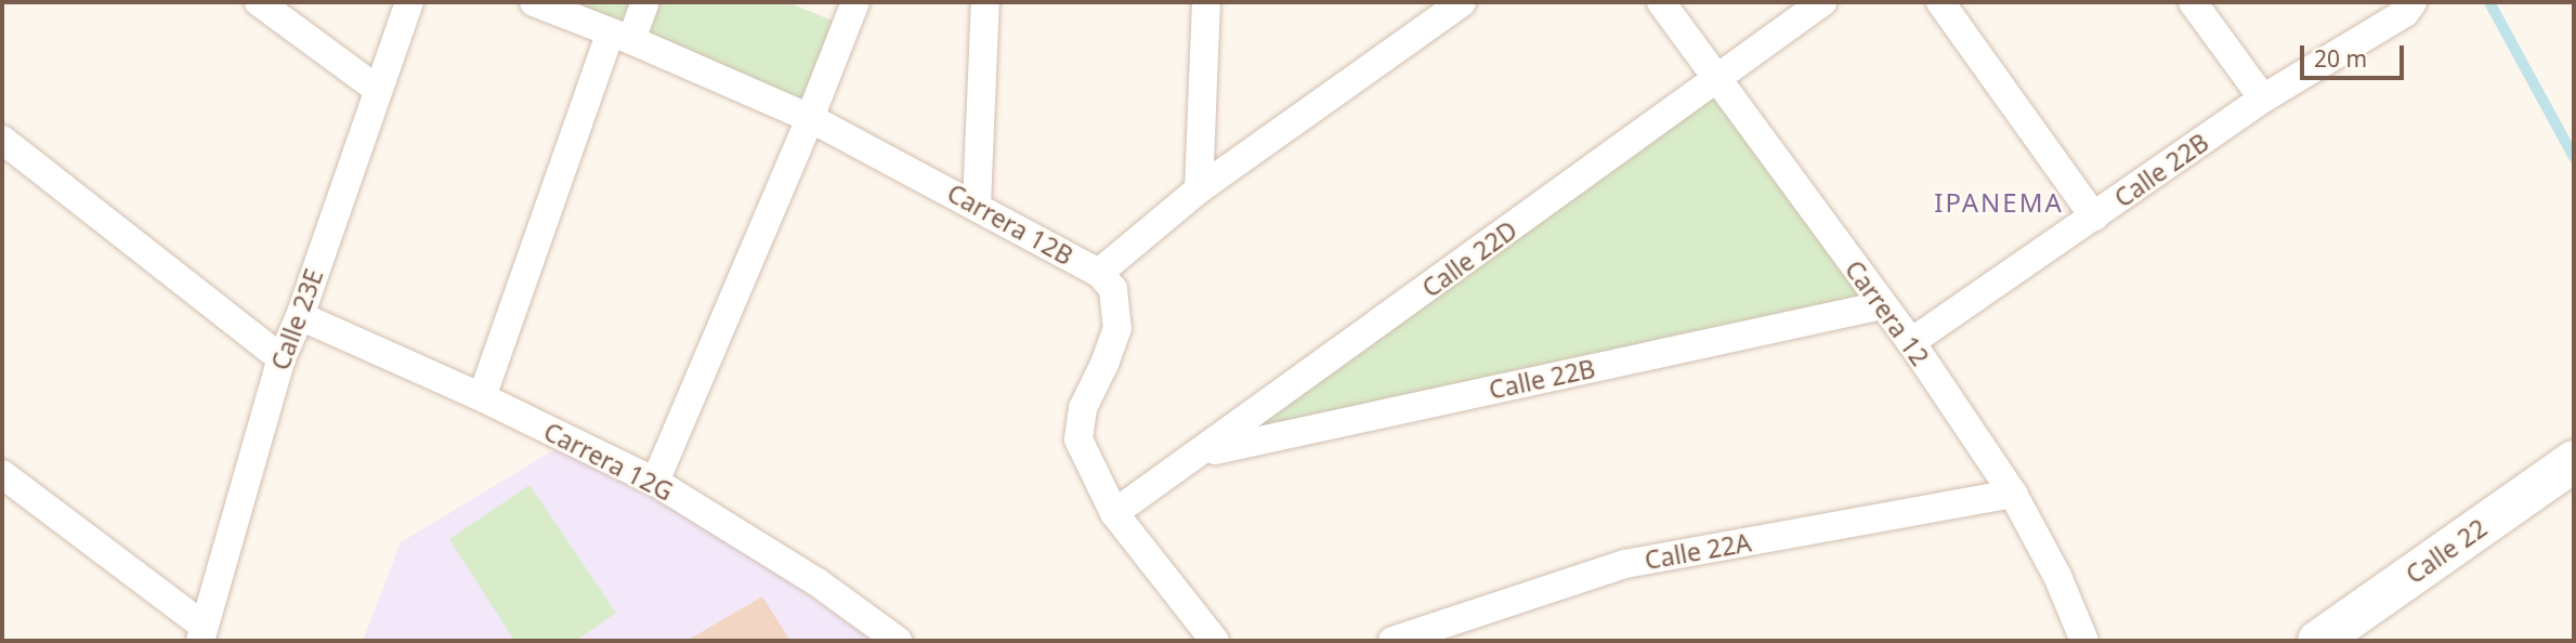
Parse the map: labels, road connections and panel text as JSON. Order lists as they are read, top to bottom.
{
  "streets": {
    "street": [
      "Calle 22B",
      "Carrera 12B",
      "Calle 22D",
      "Carrera 12",
      "Calle 23E",
      "Carrera 12G",
      "Calle 22A",
      "Calle 22"
    ]
  },
  "crossings": [
    ["Calle 22B", "Calle 22D"],
    ["Calle 22B", "Carrera 12"],
    ["Carrera 12B", "Calle 22D"],
    ["Calle 22D", "Carrera 12"],
    ["Carrera 12", "Calle 22A"],
    ["Calle 23E", "Carrera 12G"]
  ],
  "districts": ["IPANEMA"],
  "scale_bar": "20 m"
}
